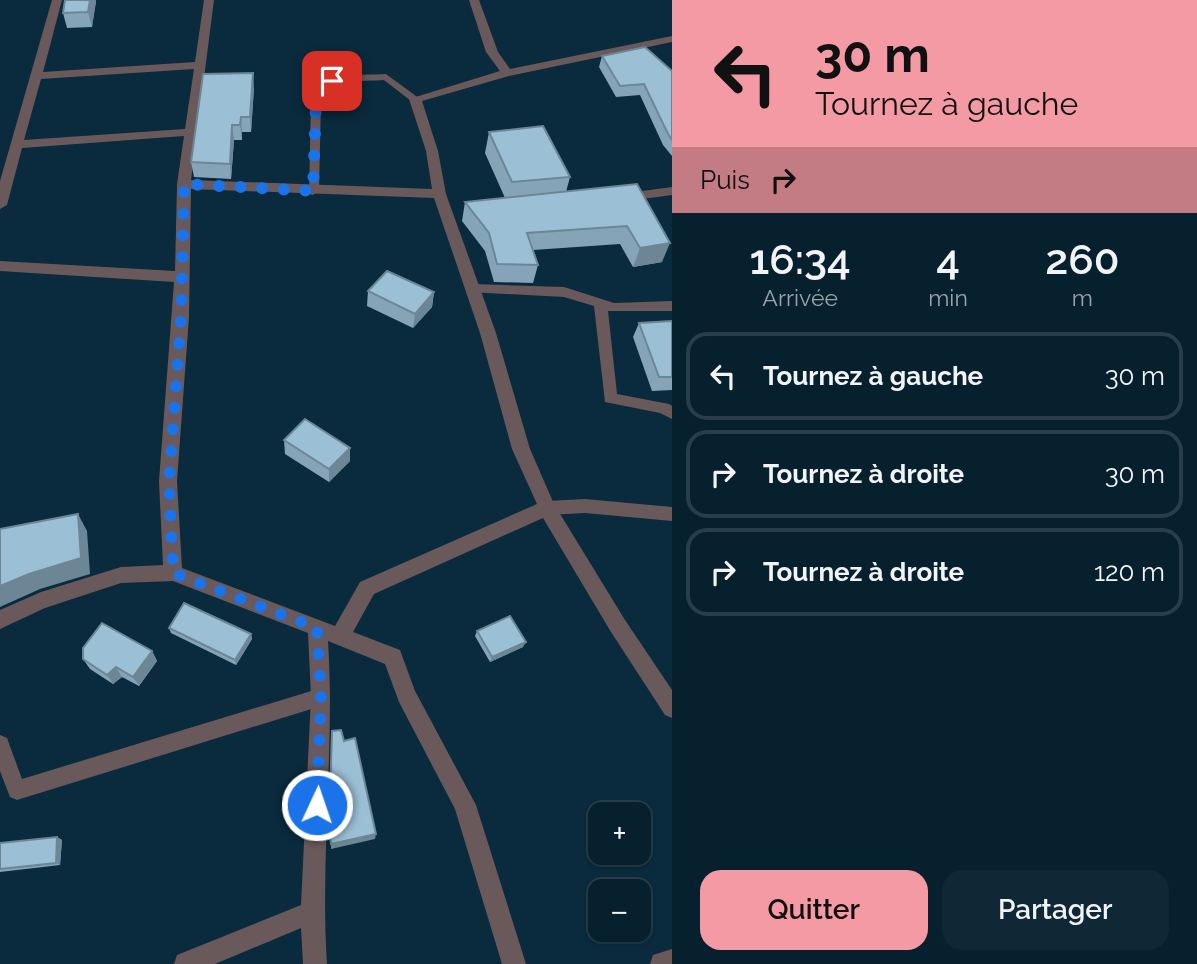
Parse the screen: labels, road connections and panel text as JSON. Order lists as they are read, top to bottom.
{
  "page": {
    "turn": ["30 m", "Tournez à gauche"],
    "then": "Puis",
    "eta": [
      "16:34",
      "Arrivée",
      "4",
      "min",
      "260",
      "m"
    ],
    "list": [
      {
        "name": "Tournez à gauche",
        "value": "30 m"
      },
      {
        "name": "Tournez à droite",
        "value": "30 m"
      },
      {
        "name": "Tournez à droite",
        "value": "120 m"
      }
    ],
    "map_buttons": ["+", "−"],
    "buttons": ["Quitter", "Partager"]
  }
}
